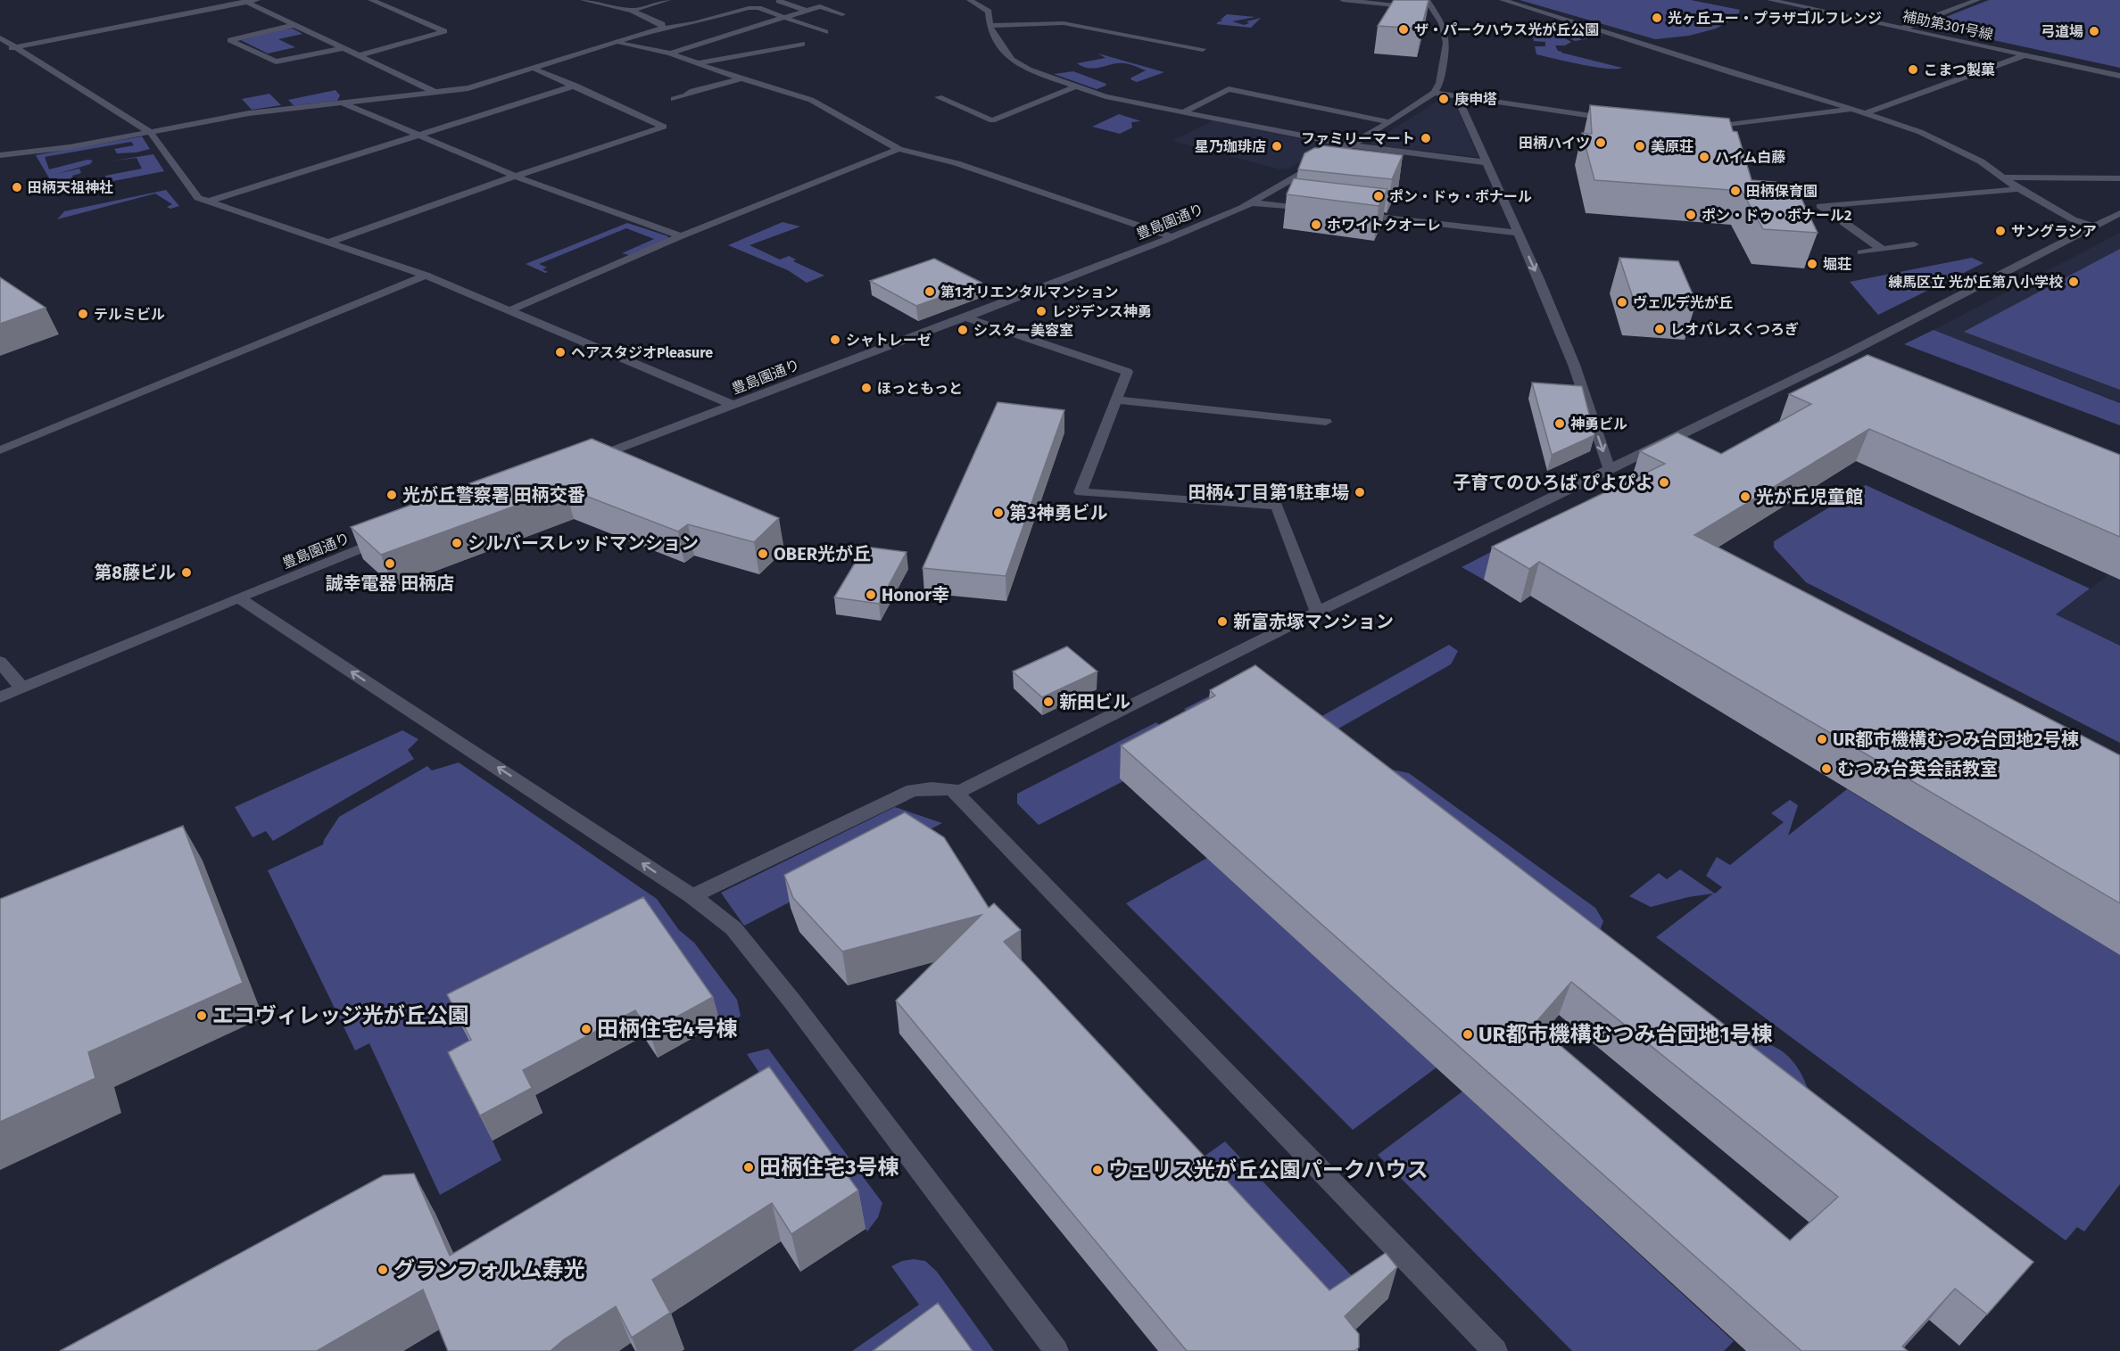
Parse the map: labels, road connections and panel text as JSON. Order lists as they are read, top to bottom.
{
  "streets": {
    "street": ["補助第301号線", "豊島園通り"]
  },
  "places": [
    "光ヶ丘ユー・プラザゴルフレンジ",
    "ザ・パークハウス光が丘公園",
    "弓道場",
    "こまつ製菓",
    "庚申塔",
    "ファミリーマート",
    "田柄ハイツ",
    "星乃珈琲店",
    "美原荘",
    "ハイム白藤",
    "田柄天祖神社",
    "田柄保育園",
    "ポン・ドゥ・ボナール",
    "ポン・ドゥ・ボナール2",
    "ホワイトクオーレ",
    "サングラシア",
    "堀荘",
    "練馬区立 光が丘第八小学校",
    "第1オリエンタルマンション",
    "ヴェルデ光が丘",
    "レジデンス神勇",
    "テルミビル",
    "レオパレスくつろぎ",
    "シスター美容室",
    "シャトレーゼ",
    "ヘアスタジオPleasure",
    "ほっともっと",
    "神勇ビル",
    "子育てのひろば ぴよぴよ",
    "田柄4丁目第1駐車場",
    "光が丘警察署 田柄交番",
    "光が丘児童館",
    "第3神勇ビル",
    "シルバースレッドマンション",
    "OBER光が丘",
    "誠幸電器 田柄店",
    "第8藤ビル",
    "Honor幸",
    "新富赤塚マンション",
    "新田ビル",
    "UR都市機構むつみ台団地2号棟",
    "むつみ台英会話教室",
    "エコヴィレッジ光が丘公園",
    "田柄住宅4号棟",
    "UR都市機構むつみ台団地1号棟",
    "田柄住宅3号棟",
    "ウェリス光が丘公園パークハウス",
    "グランフォルム寿光"
  ]
}
